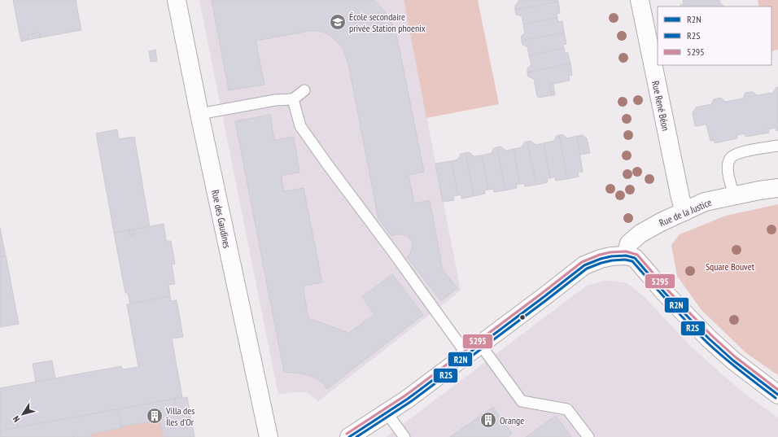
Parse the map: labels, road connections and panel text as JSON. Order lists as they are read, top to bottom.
{
  "streets": {
    "street": ["Rue René Béon", "Rue de la Justice", "Rue des Gaudines"]
  },
  "crossings": [
    ["Rue René Béon", "Rue de la Justice"]
  ],
  "parks": ["Square Bouvet"],
  "places": {
    "school or university": ["École secondaire privée Station phoenix"],
    "building": ["Villa des Îles d'Or", "Orange"]
  },
  "lines": ["transit line 5295", "transit line R2N", "transit line R2S"],
  "legend": ["R2N", "R2S", "5295"],
  "north": "bottom left"
}
